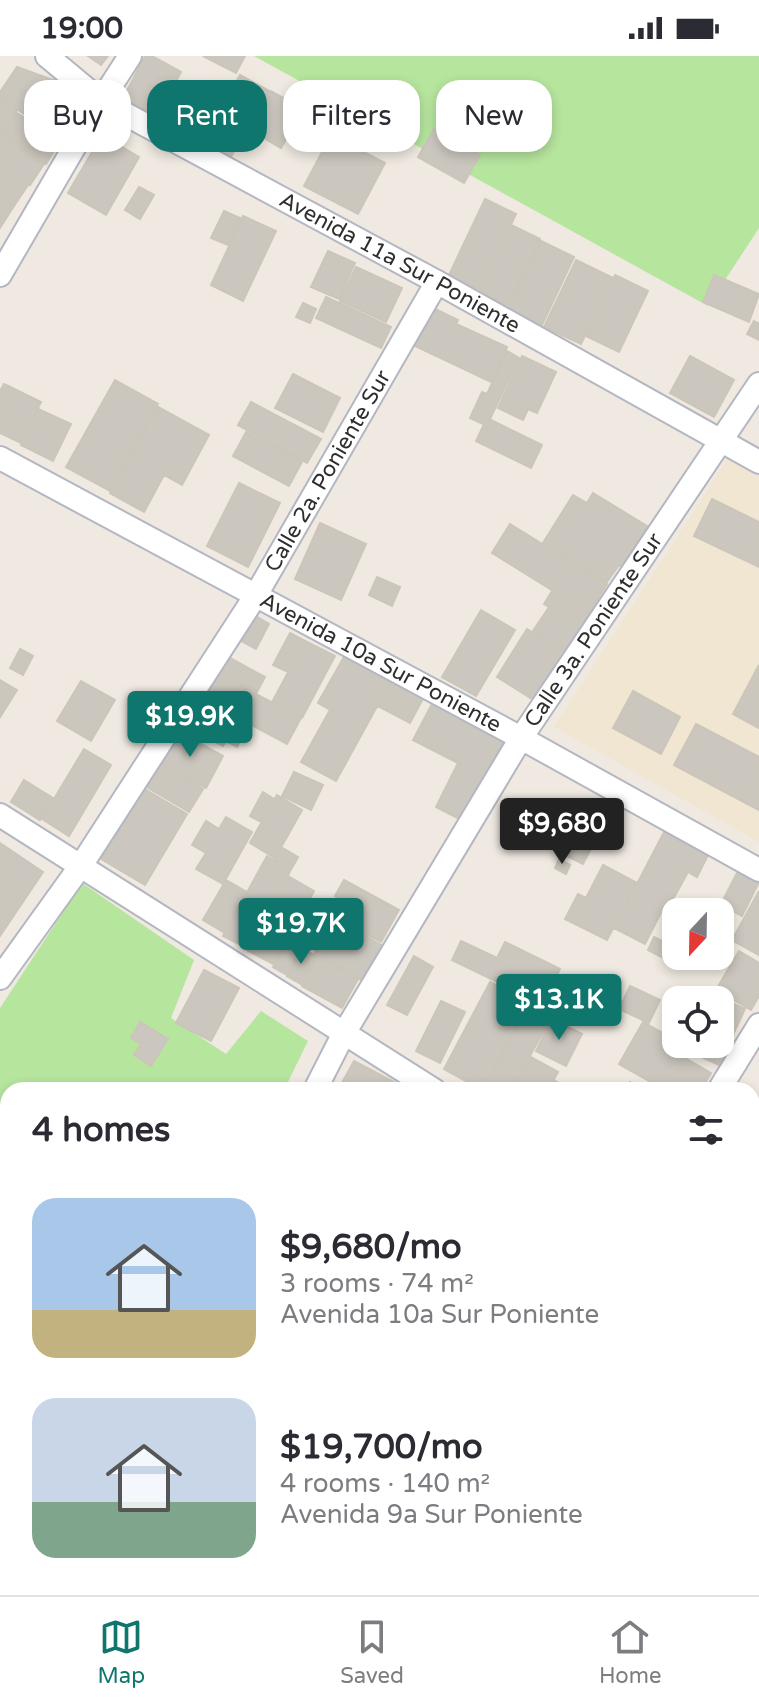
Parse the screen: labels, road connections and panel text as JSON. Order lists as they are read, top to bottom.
{
  "streets": {
    "street": [
      "Avenida 11a Sur Poniente",
      "Calle 2a. Poniente Sur",
      "Calle 3a. Poniente Sur",
      "Avenida 10a Sur Poniente"
    ]
  },
  "crossings": [
    ["Avenida 11a Sur Poniente", "Calle 2a. Poniente Sur"],
    ["Avenida 11a Sur Poniente", "Calle 3a. Poniente Sur"],
    ["Calle 2a. Poniente Sur", "Avenida 10a Sur Poniente"],
    ["Calle 3a. Poniente Sur", "Avenida 10a Sur Poniente"]
  ],
  "north": "bottom",
  "page": {
    "status": "19:00",
    "chip": [
      "Buy",
      "Rent",
      "Filters",
      "New"
    ],
    "price": [
      "$19.9K",
      "$9,680",
      "$19.7K",
      "$13.1K"
    ],
    "heading": "4 homes",
    "list": [
      {
        "name": "$9,680/mo",
        "note": "3 rooms · 74 m² · Avenida 10a Sur Poniente"
      },
      {
        "name": "$19,700/mo",
        "note": "4 rooms · 140 m² · Avenida 9a Sur Poniente"
      }
    ],
    "tabs": ["Map", "Saved", "Home"]
  }
}
